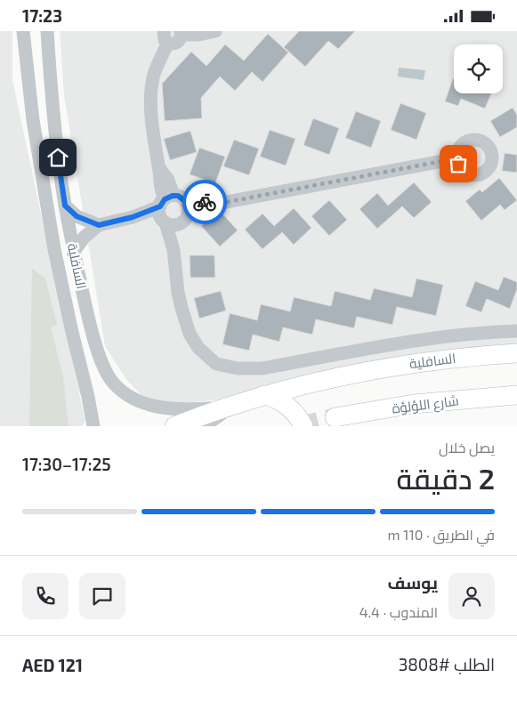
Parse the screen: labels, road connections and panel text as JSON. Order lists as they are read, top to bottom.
{
  "streets": {
    "street": ["السافلية", "شارع اللؤلؤة"]
  },
  "page": {
    "status": "17:23",
    "heading": ["2 دقيقة", "يصل خلال", "17:25–17:30"],
    "panel": [
      "يوسف",
      "المندوب · 4.4",
      "الطلب #3808",
      "AED 121"
    ],
    "bar": "في الطريق · 110 m"
  }
}
